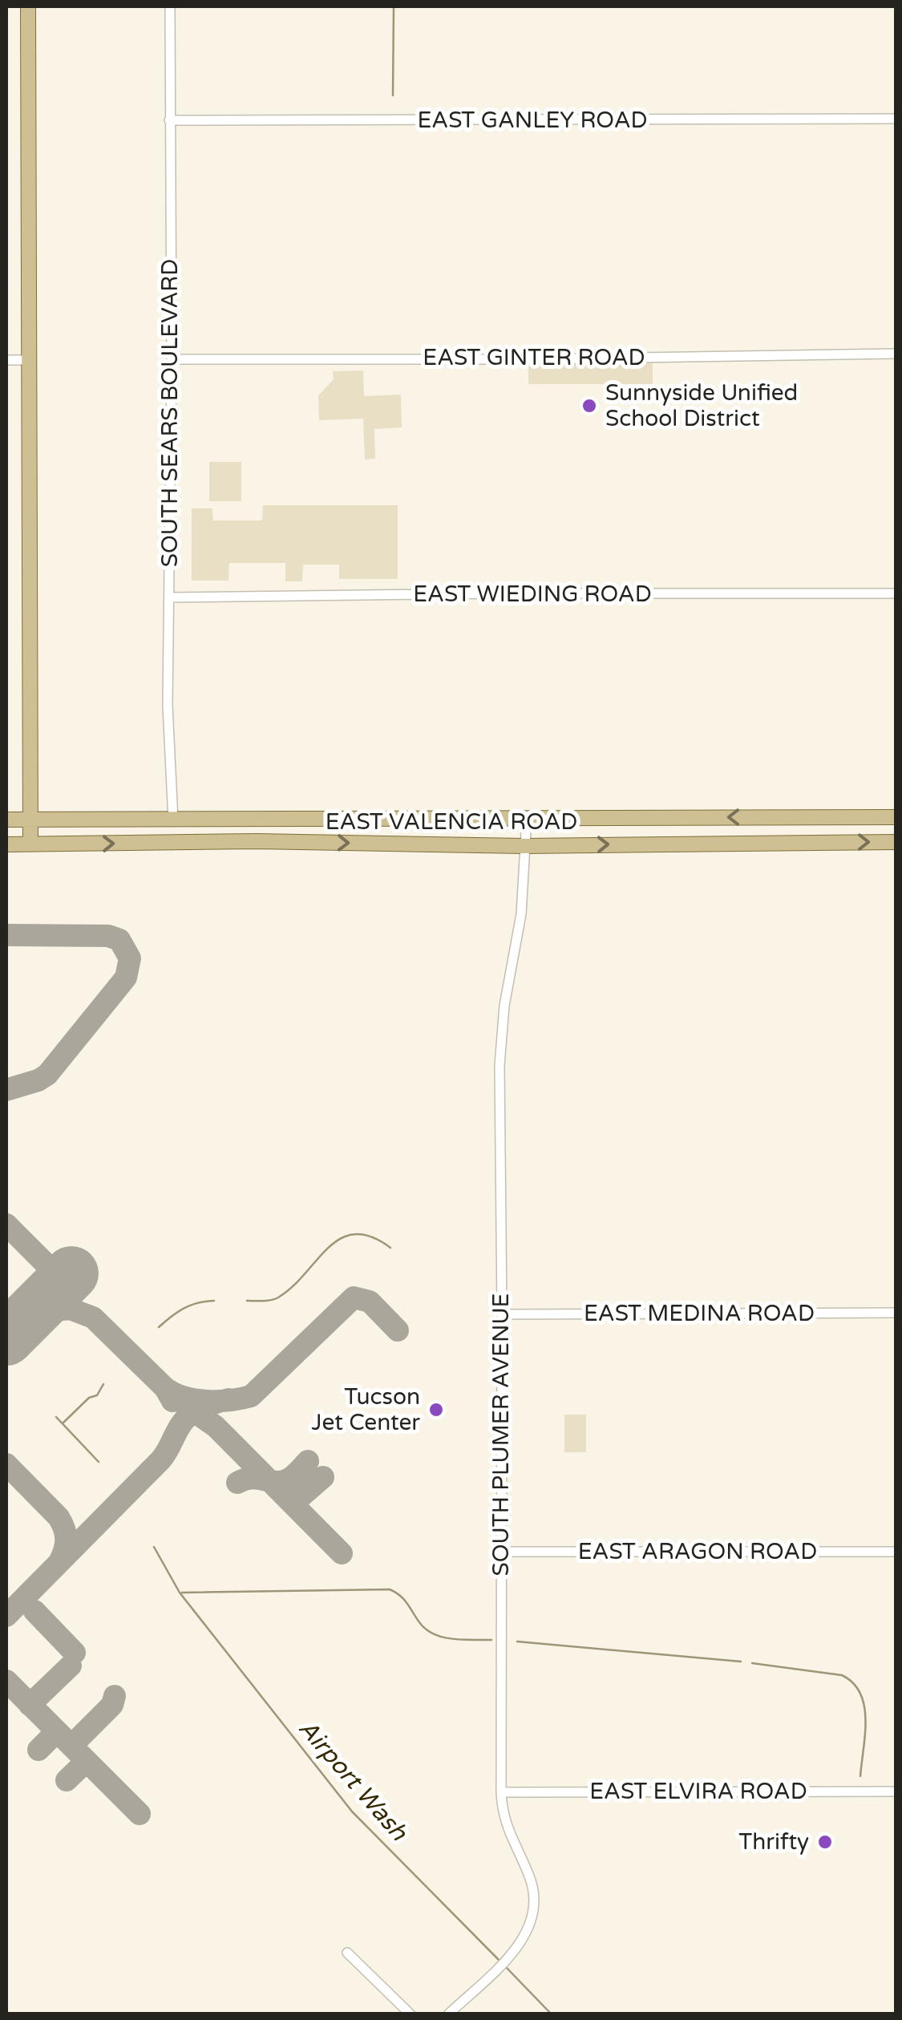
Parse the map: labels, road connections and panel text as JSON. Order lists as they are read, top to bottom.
{
  "streets": {
    "main road": ["EAST VALENCIA ROAD"],
    "street": [
      "EAST GANLEY ROAD",
      "EAST GINTER ROAD",
      "SOUTH SEARS BOULEVARD",
      "EAST WIEDING ROAD",
      "EAST MEDINA ROAD",
      "SOUTH PLUMER AVENUE",
      "EAST ARAGON ROAD",
      "EAST ELVIRA ROAD"
    ]
  },
  "crossings": [
    ["EAST GANLEY ROAD", "SOUTH SEARS BOULEVARD"],
    ["EAST GINTER ROAD", "SOUTH SEARS BOULEVARD"],
    ["SOUTH SEARS BOULEVARD", "EAST WIEDING ROAD"],
    ["SOUTH SEARS BOULEVARD", "EAST VALENCIA ROAD"],
    ["EAST VALENCIA ROAD", "SOUTH PLUMER AVENUE"],
    ["EAST MEDINA ROAD", "SOUTH PLUMER AVENUE"],
    ["SOUTH PLUMER AVENUE", "EAST ARAGON ROAD"],
    ["SOUTH PLUMER AVENUE", "EAST ELVIRA ROAD"]
  ],
  "water": ["Airport Wash"],
  "places": ["Sunnyside Unified School District", "Tucson Jet Center", "Thrifty"]
}
